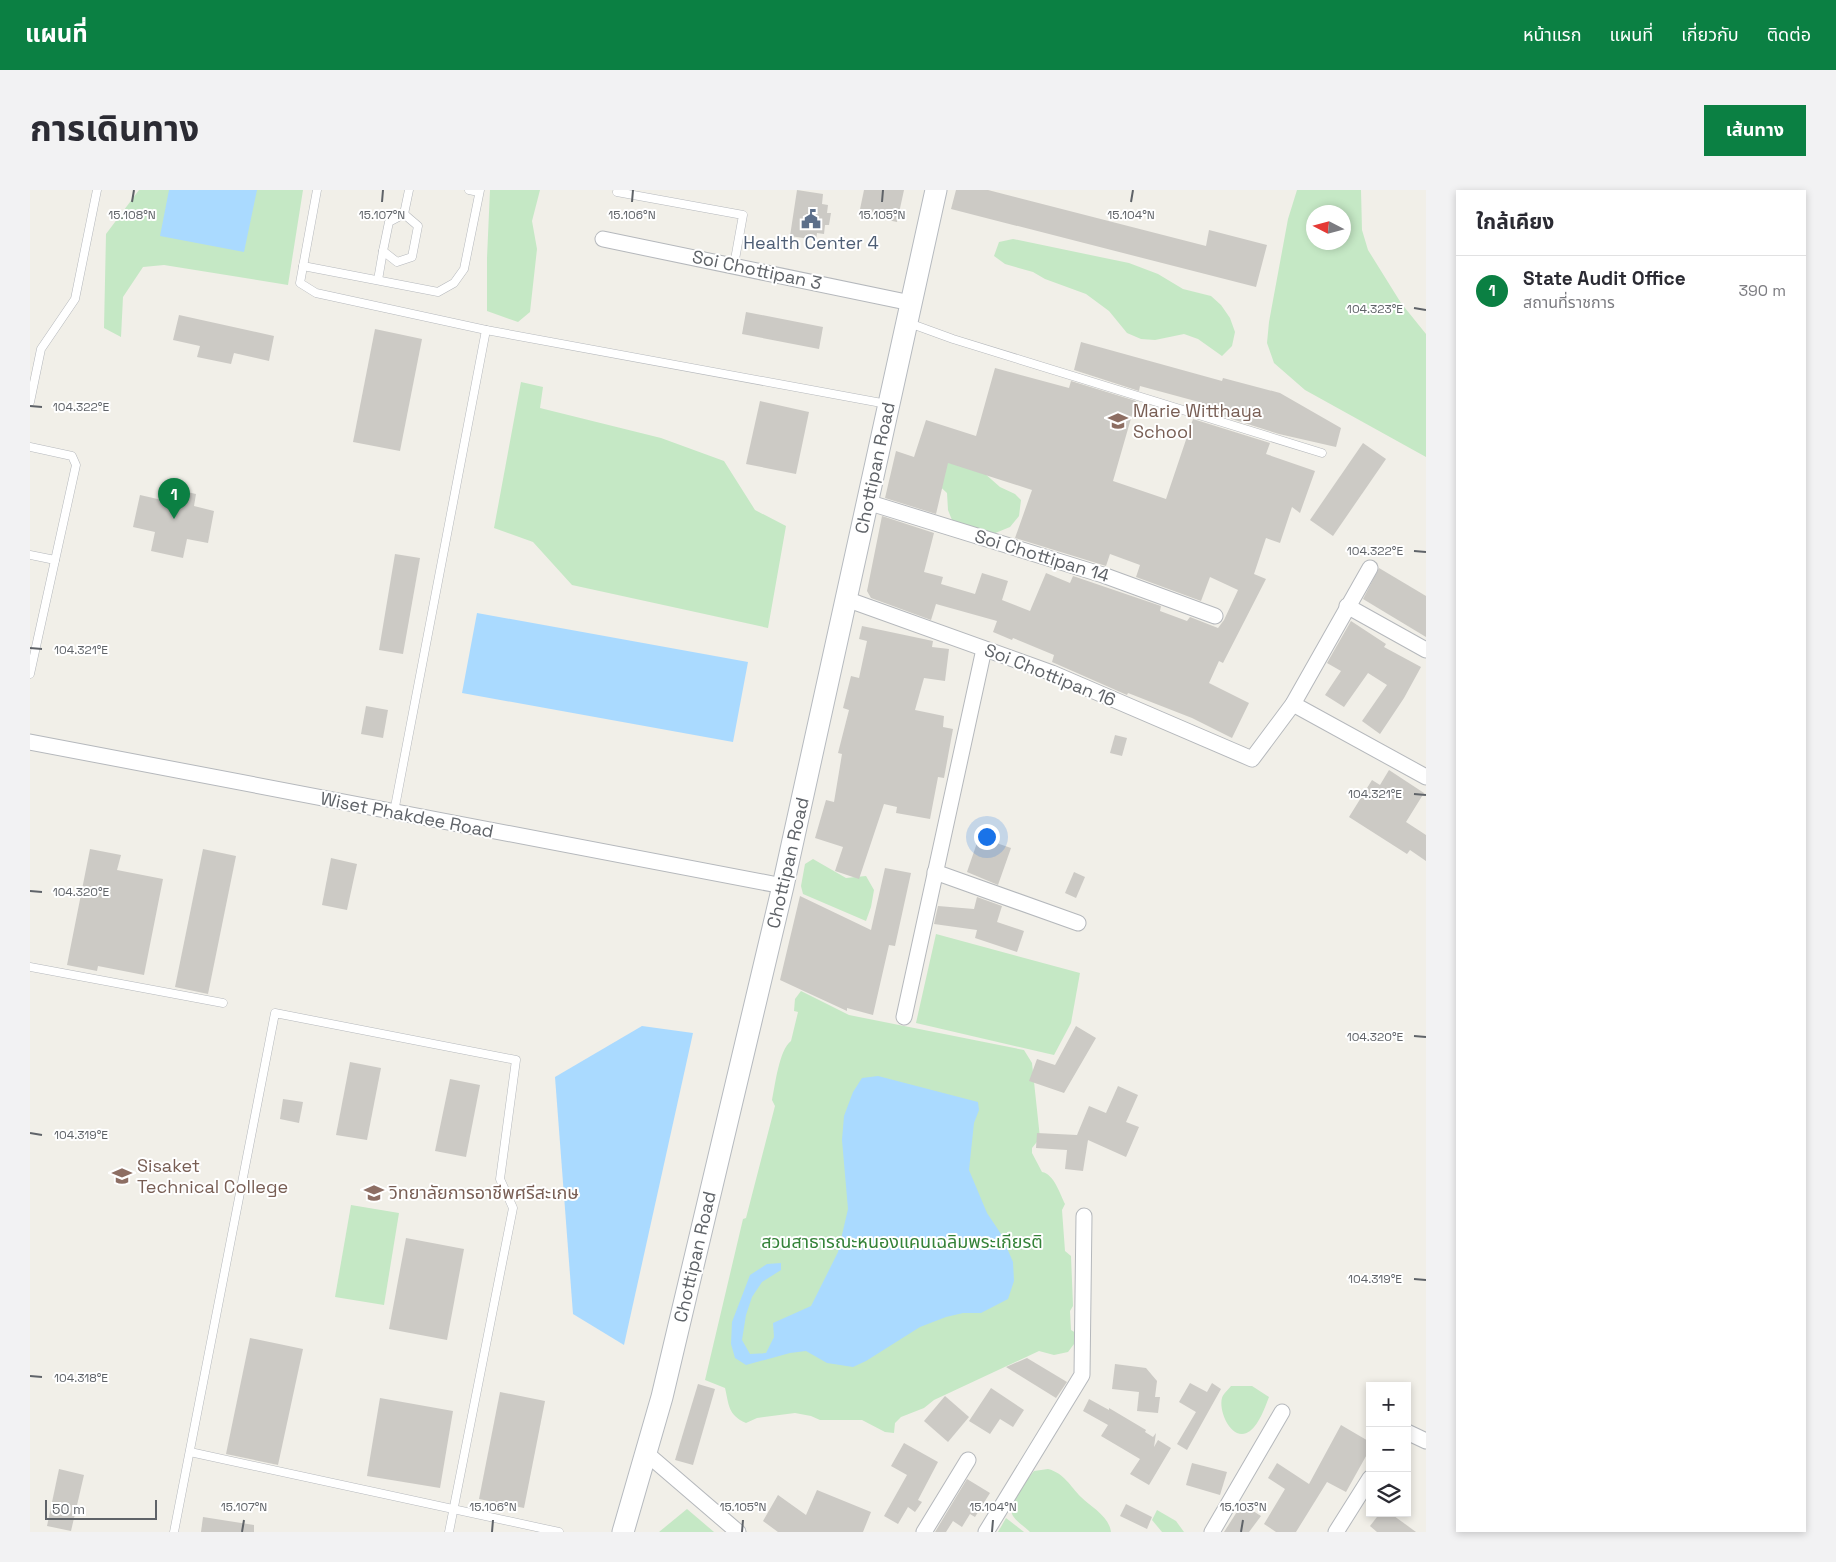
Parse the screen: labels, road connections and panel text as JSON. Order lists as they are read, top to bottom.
{
  "streets": {
    "street": [
      "Soi Chottipan 3",
      "Chottipan Road",
      "Soi Chottipan 14",
      "Soi Chottipan 16",
      "Wiset Phakdee Road"
    ]
  },
  "crossings": [
    ["Soi Chottipan 3", "Chottipan Road"],
    ["Chottipan Road", "Soi Chottipan 14"],
    ["Chottipan Road", "Soi Chottipan 16"],
    ["Chottipan Road", "Wiset Phakdee Road"]
  ],
  "parks": ["สวนสาธารณะหนองแคนเฉลิมพระเกียรติ"],
  "places": {
    "public building": ["Health Center 4"],
    "school or university": ["Marie Witthaya School", "Sisaket Technical College", "วิทยาลัยการอาชีพศรีสะเกษ"]
  },
  "scale_bar": "50 m",
  "north": "left",
  "page": {
    "header": "แผนที่",
    "nav": [
      "หน้าแรก",
      "แผนที่",
      "เกี่ยวกับ",
      "ติดต่อ"
    ],
    "title": "การเดินทาง",
    "buttons": "เส้นทาง",
    "heading": "ใกล้เคียง",
    "list": [
      {
        "mark": "1",
        "name": "State Audit Office",
        "note": "สถานที่ราชการ",
        "value": "390 m"
      }
    ],
    "pins": "1",
    "map_buttons": ["+", "−"],
    "scale": "50 m"
  },
  "coordinates": [
    "15.108°N",
    "15.107°N",
    "15.106°N",
    "15.105°N",
    "15.104°N",
    "104.323°E",
    "104.322°E",
    "104.321°E",
    "104.320°E",
    "104.319°E",
    "104.318°E",
    "15.103°N"
  ]
}
